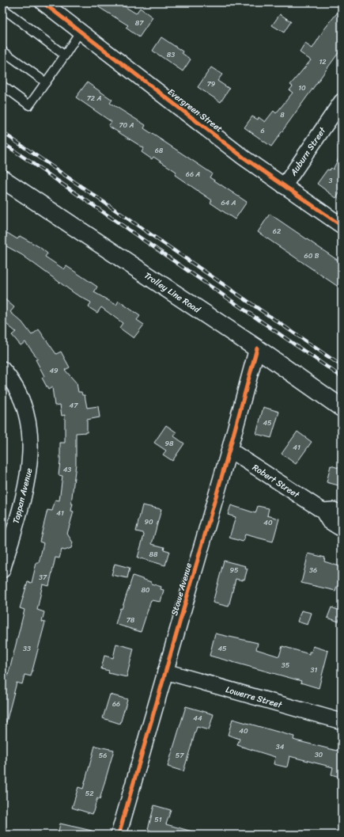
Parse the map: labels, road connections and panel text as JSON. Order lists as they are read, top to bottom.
{
  "streets": {
    "main road": ["Trolley Line Road"],
    "street": [
      "Evergreen Street",
      "Auburn Street",
      "Robert Street",
      "Tappan Avenue",
      "Stowe Avenue",
      "Lowerre Street"
    ]
  },
  "crossings": [
    ["Evergreen Street", "Auburn Street"],
    ["Trolley Line Road", "Stowe Avenue"],
    ["Robert Street", "Stowe Avenue"],
    ["Stowe Avenue", "Lowerre Street"]
  ],
  "house_numbers": [
    "87",
    "83",
    "12",
    "79",
    "10",
    "72 A",
    "8",
    "70 A",
    "6",
    "68",
    "66 A",
    "3",
    "64 A",
    "62",
    "60 B",
    "49",
    "47",
    "45",
    "98",
    "41",
    "43",
    "41",
    "90",
    "40",
    "88",
    "95",
    "36",
    "37",
    "80",
    "78",
    "33",
    "45",
    "35",
    "31",
    "66",
    "44",
    "40",
    "34",
    "30",
    "56",
    "57",
    "52",
    "51"
  ]
}
